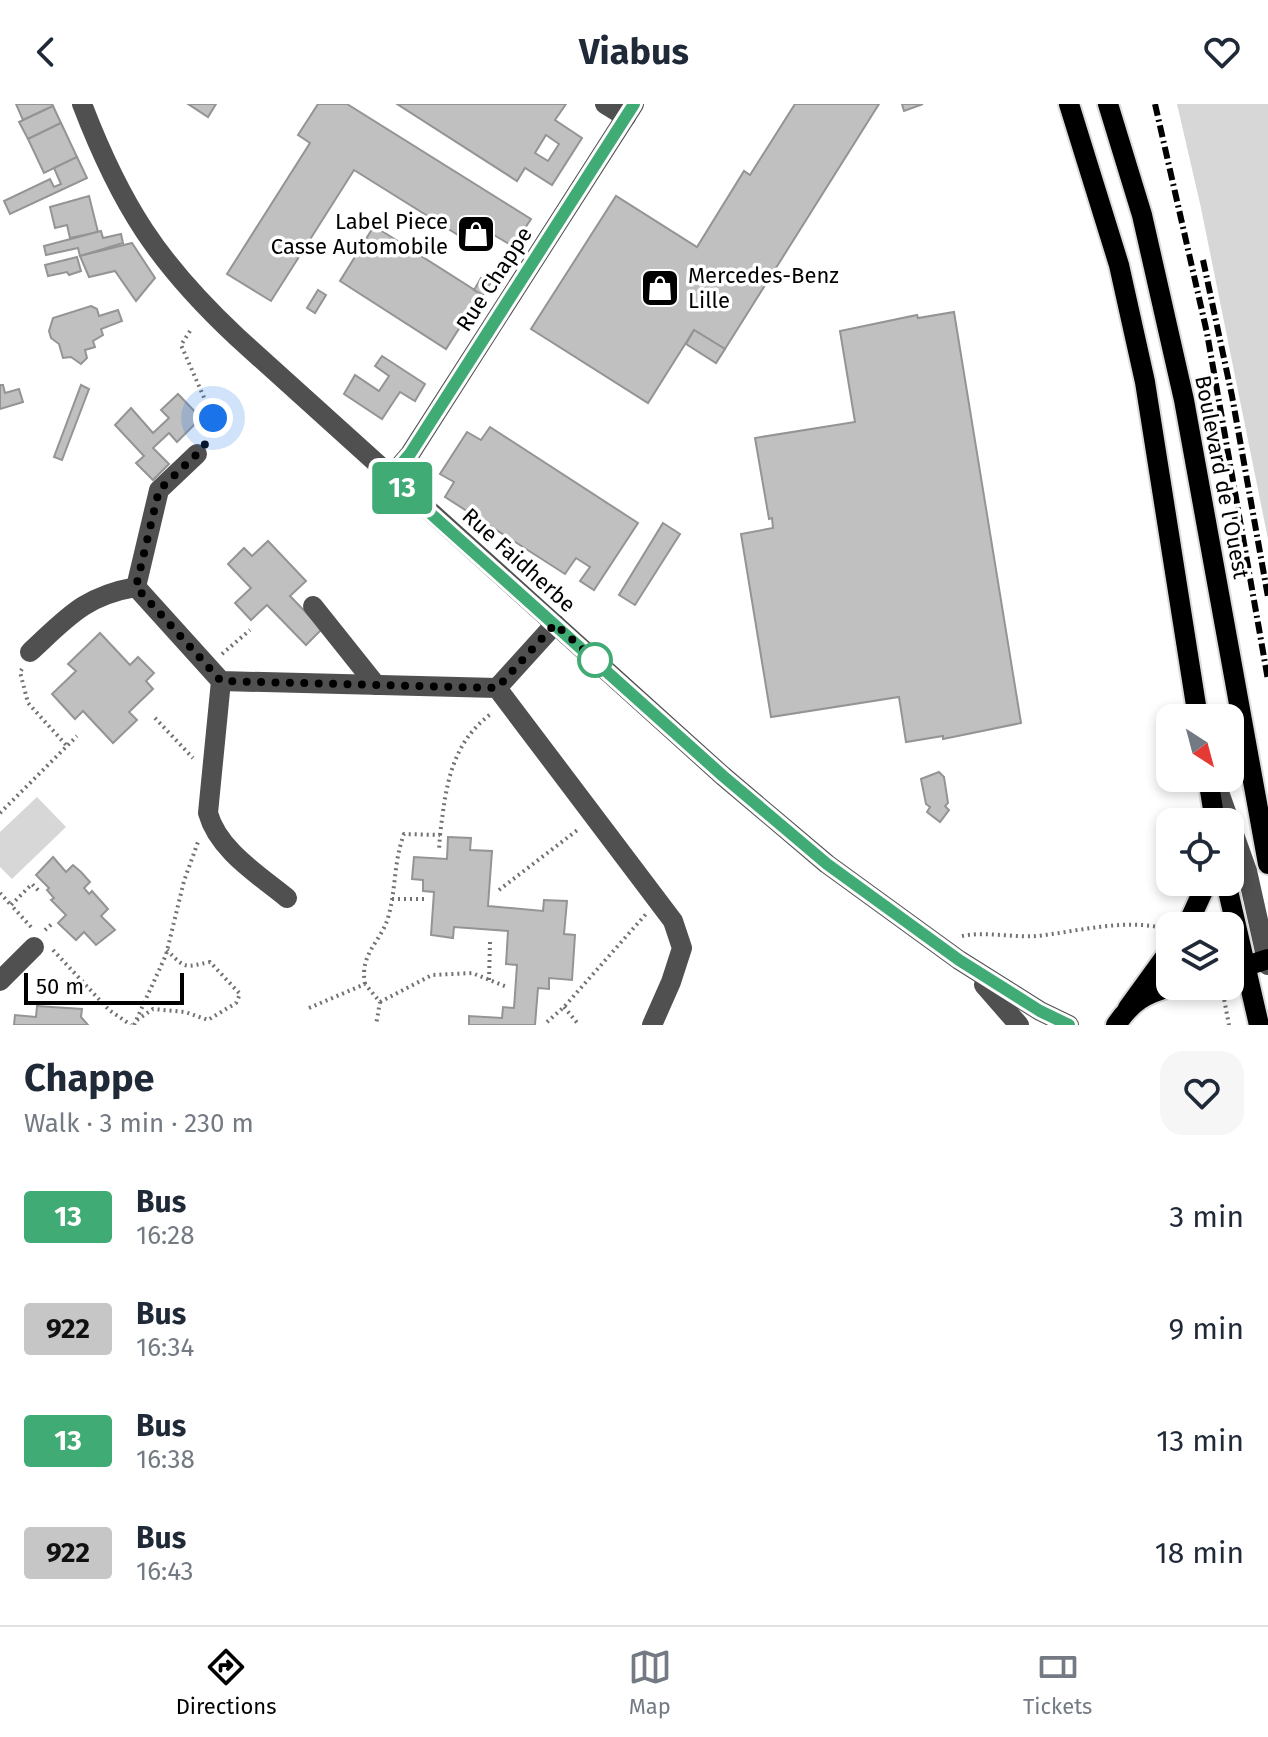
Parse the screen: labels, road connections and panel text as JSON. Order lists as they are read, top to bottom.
{
  "streets": {
    "main road": ["Boulevard de l'Ouest"],
    "street": ["Rue Chappe", "Rue Faidherbe"]
  },
  "crossings": [
    ["Rue Chappe", "Rue Faidherbe"]
  ],
  "places": {
    "shop": ["Label Piece Casse Automobile", "Mercedes-Benz Lille"]
  },
  "lines": ["bus line 13"],
  "scale_bar": "50 m",
  "north": "bottom right",
  "page": {
    "header": "Viabus",
    "on_map": "13",
    "scale": "50 m",
    "heading": ["Chappe", "Walk · 3 min · 230 m"],
    "list": [
      {
        "mark": "13",
        "name": "Bus",
        "note": "16:28",
        "value": "3 min"
      },
      {
        "mark": "922",
        "name": "Bus",
        "note": "16:34",
        "value": "9 min"
      },
      {
        "mark": "13",
        "name": "Bus",
        "note": "16:38",
        "value": "13 min"
      },
      {
        "mark": "922",
        "name": "Bus",
        "note": "16:43",
        "value": "18 min"
      }
    ],
    "tabs": ["Directions", "Map", "Tickets"]
  }
}
